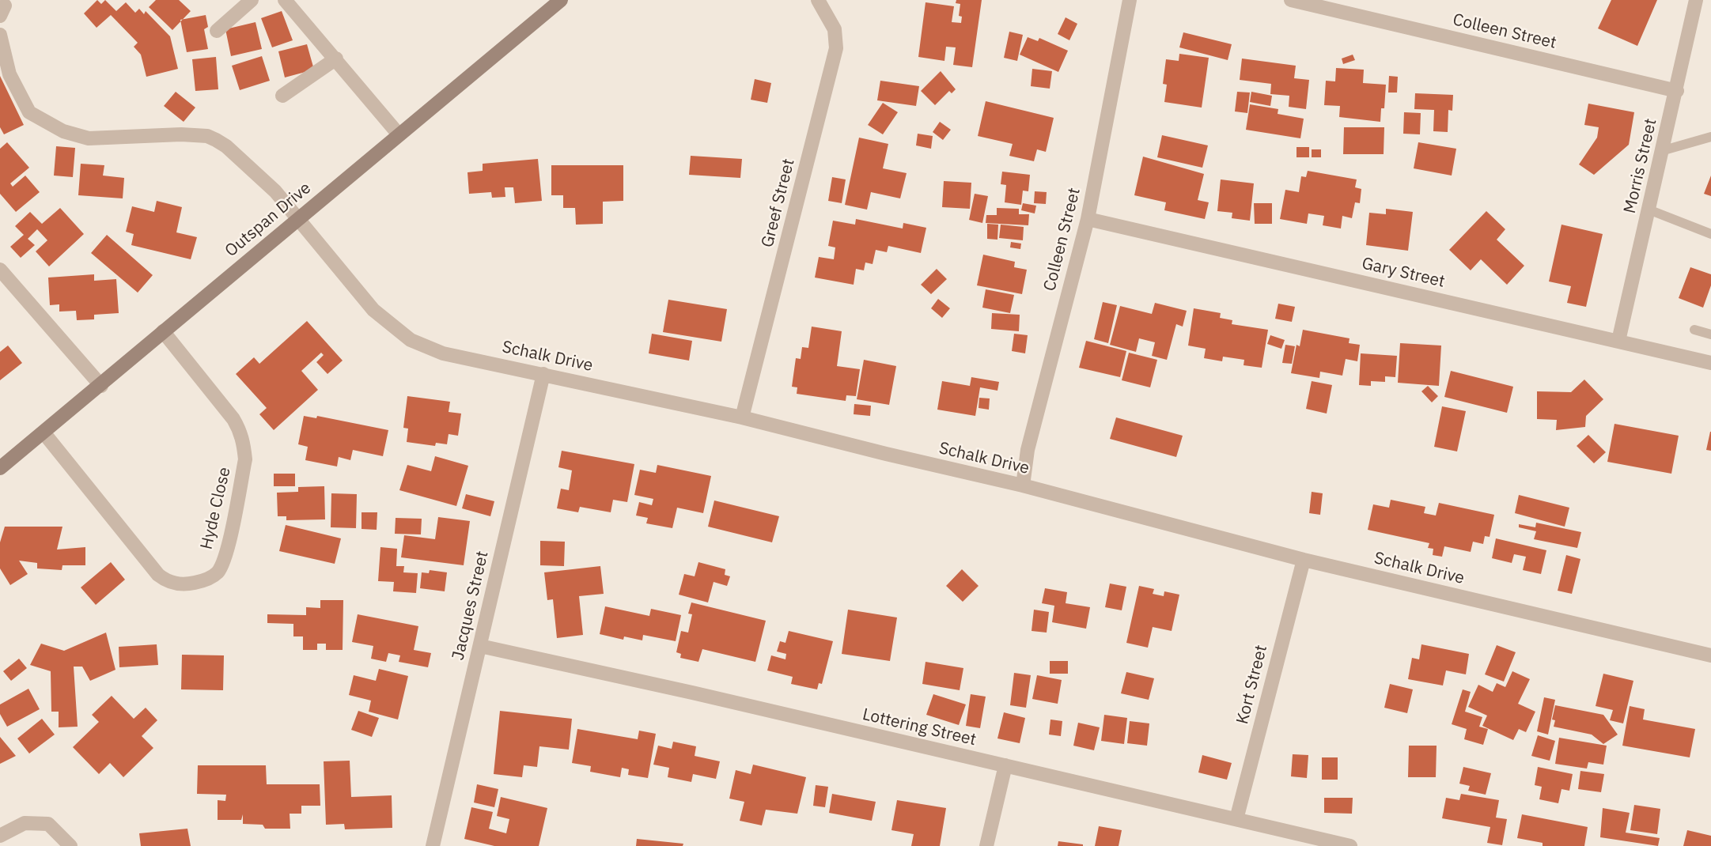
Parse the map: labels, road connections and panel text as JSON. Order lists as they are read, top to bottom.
{
  "streets": {
    "street": [
      "Colleen Street",
      "Morris Street",
      "Greef Street",
      "Outspan Drive",
      "Gary Street",
      "Schalk Drive",
      "Hyde Close",
      "Jacques Street",
      "Kort Street",
      "Lottering Street"
    ]
  },
  "crossings": [
    ["Colleen Street", "Morris Street"],
    ["Colleen Street", "Gary Street"],
    ["Colleen Street", "Schalk Drive"],
    ["Morris Street", "Gary Street"],
    ["Greef Street", "Schalk Drive"],
    ["Outspan Drive", "Schalk Drive"],
    ["Outspan Drive", "Hyde Close"],
    ["Schalk Drive", "Jacques Street"],
    ["Schalk Drive", "Kort Street"],
    ["Jacques Street", "Lottering Street"],
    ["Kort Street", "Lottering Street"]
  ]
}
